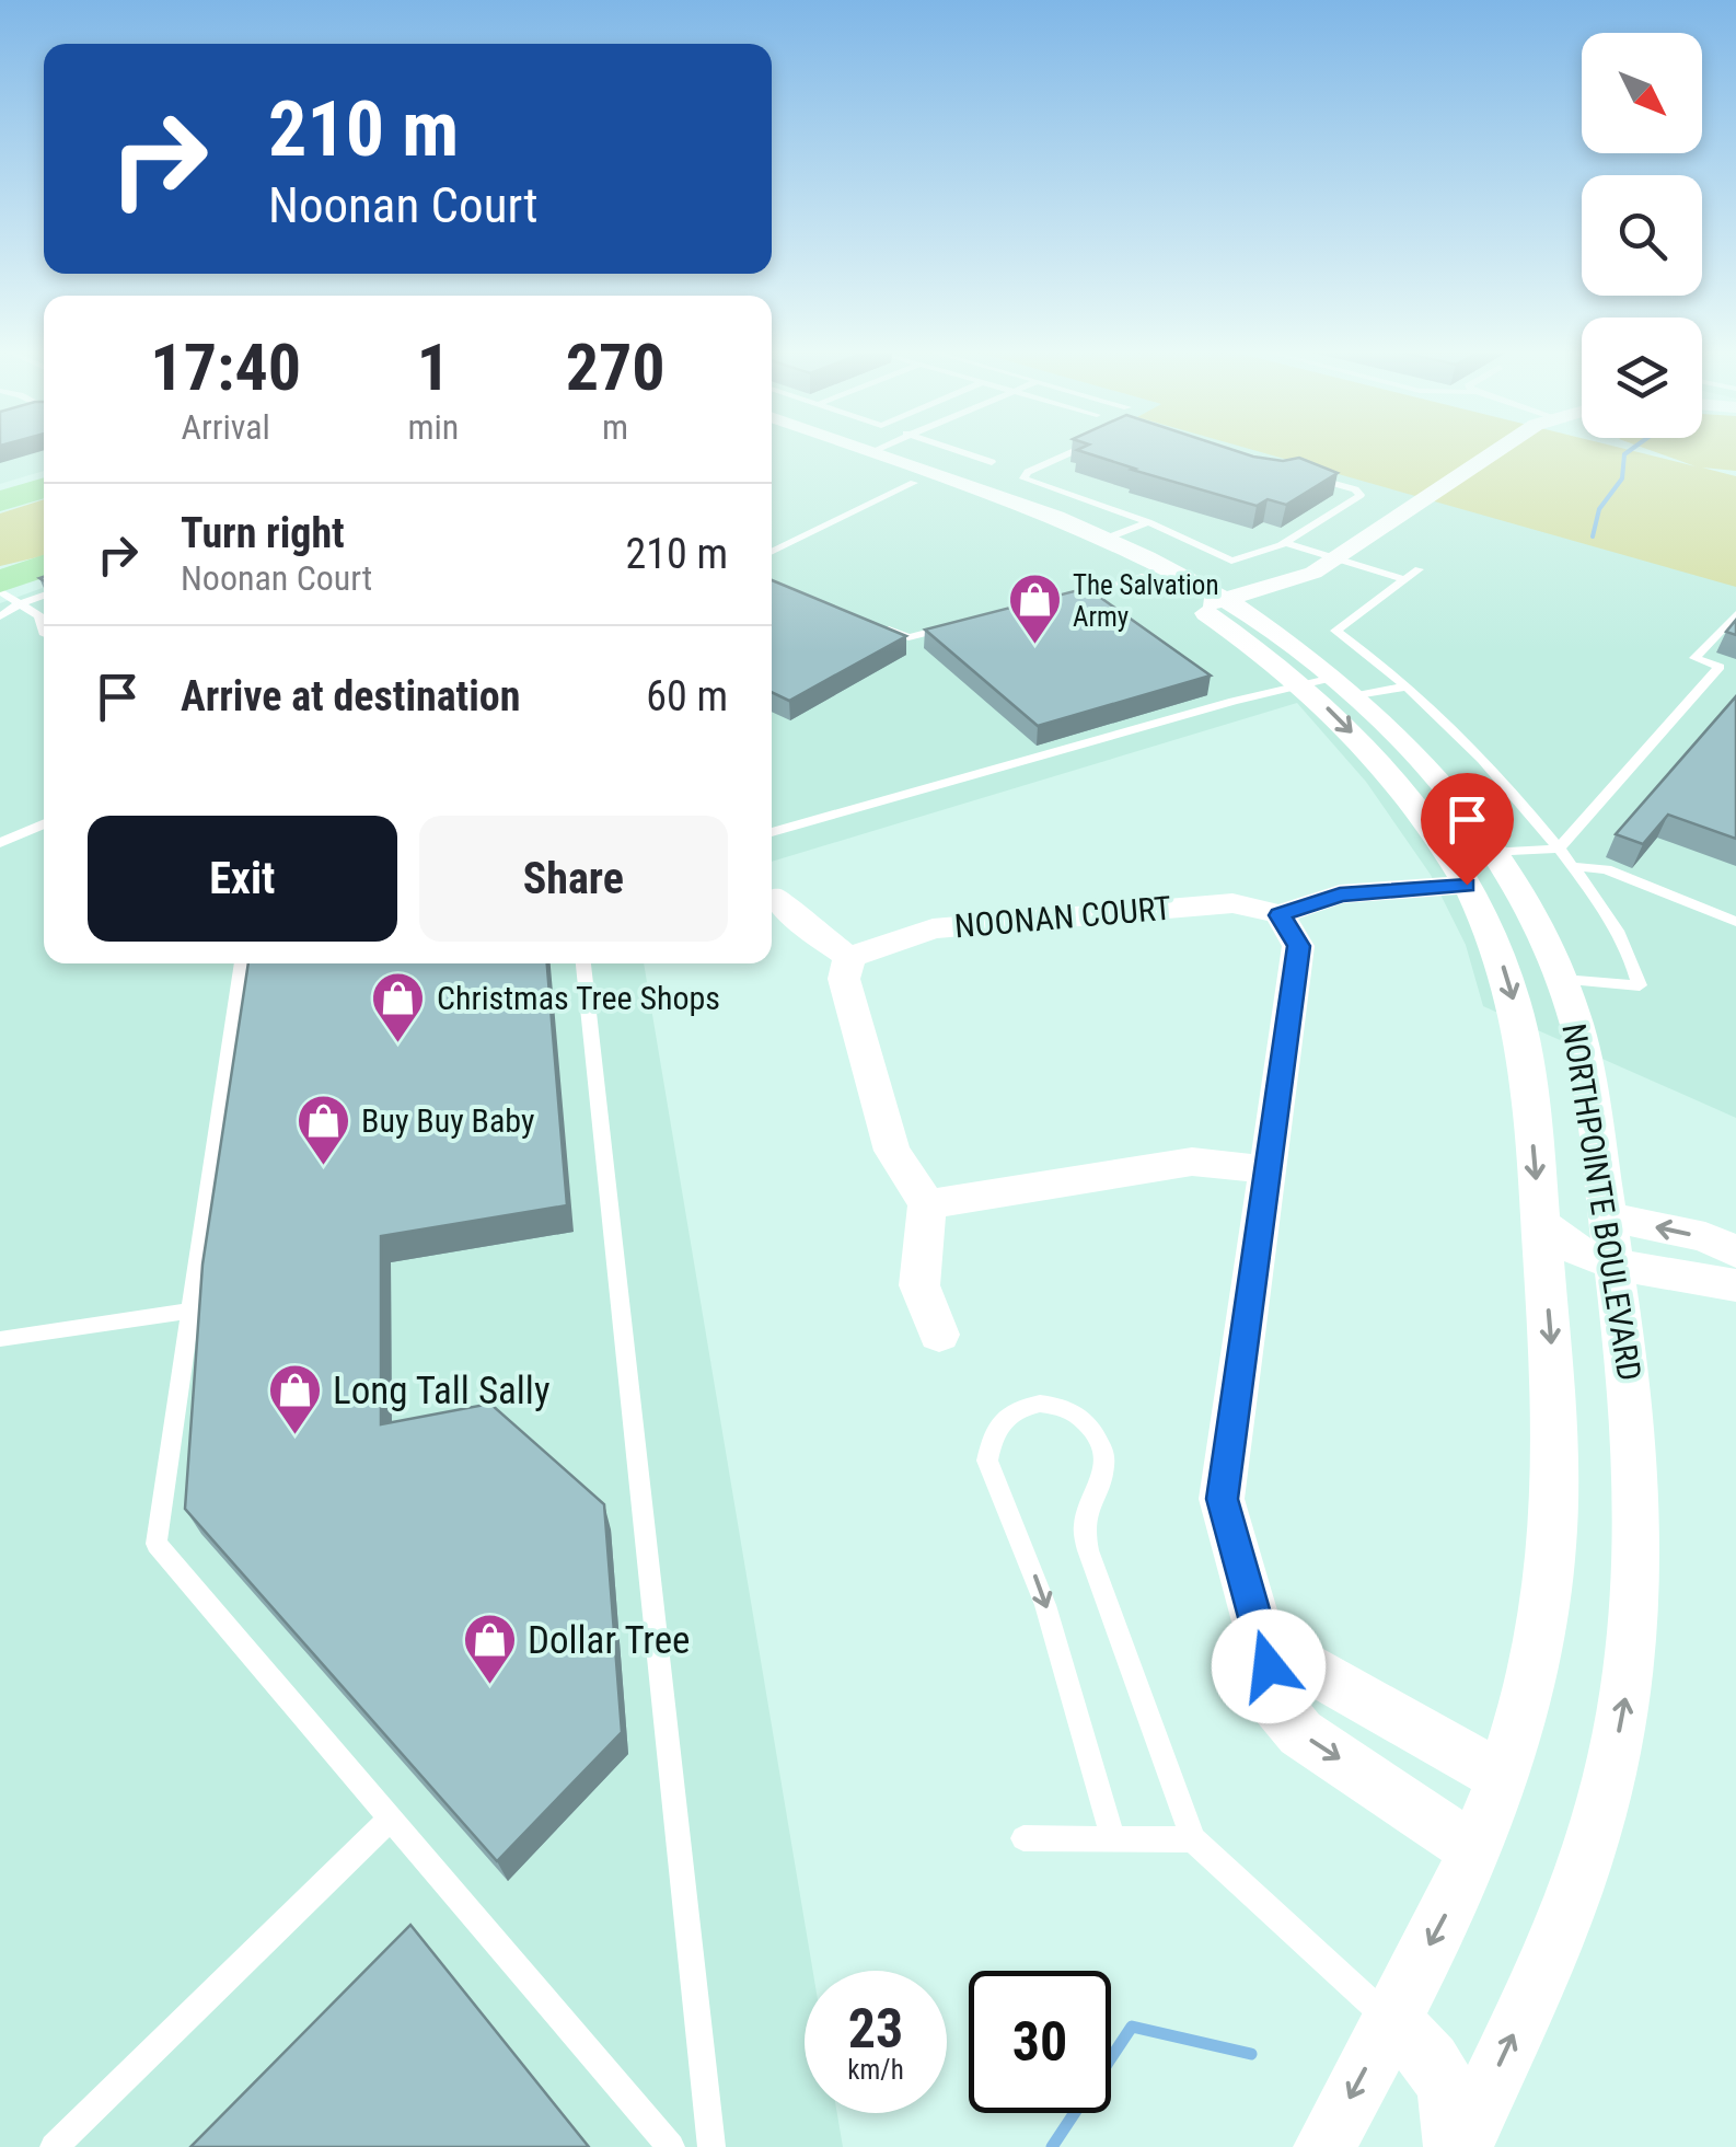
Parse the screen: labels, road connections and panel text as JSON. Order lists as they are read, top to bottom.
{
  "streets": {
    "street": ["NOONAN COURT", "NORTHPOINTE BOULEVARD"]
  },
  "places": {
    "shop": [
      "The Salvation Army",
      "Christmas Tree Shops",
      "Buy Buy Baby",
      "Long Tall Sally",
      "Dollar Tree"
    ]
  },
  "north": "bottom right",
  "page": {
    "turn": ["210 m", "Noonan Court"],
    "eta": [
      "17:40",
      "Arrival",
      "1",
      "min",
      "270",
      "m"
    ],
    "list": [
      {
        "name": "Turn right",
        "note": "Noonan Court",
        "value": "210 m"
      },
      {
        "name": "Arrive at destination",
        "value": "60 m"
      }
    ],
    "buttons": ["Exit", "Share"],
    "speed": "23 km/h",
    "limit": "30"
  }
}
